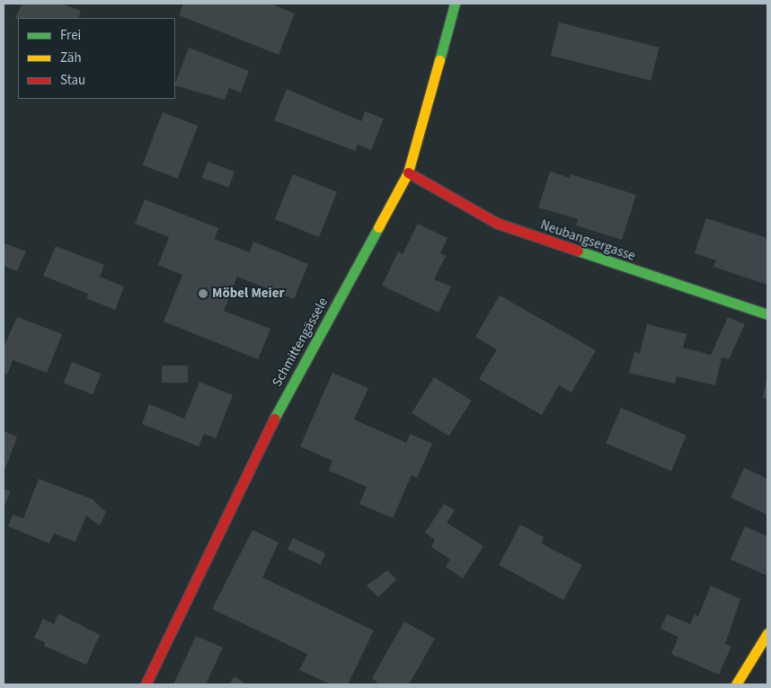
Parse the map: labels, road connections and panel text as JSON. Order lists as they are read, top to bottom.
{
  "streets": {
    "street": ["Neubangsergasse", "Schmittengässele"]
  },
  "crossings": [
    ["Neubangsergasse", "Schmittengässele"]
  ],
  "places": ["Möbel Meier"],
  "legend": ["Frei", "Zäh", "Stau"]
}
